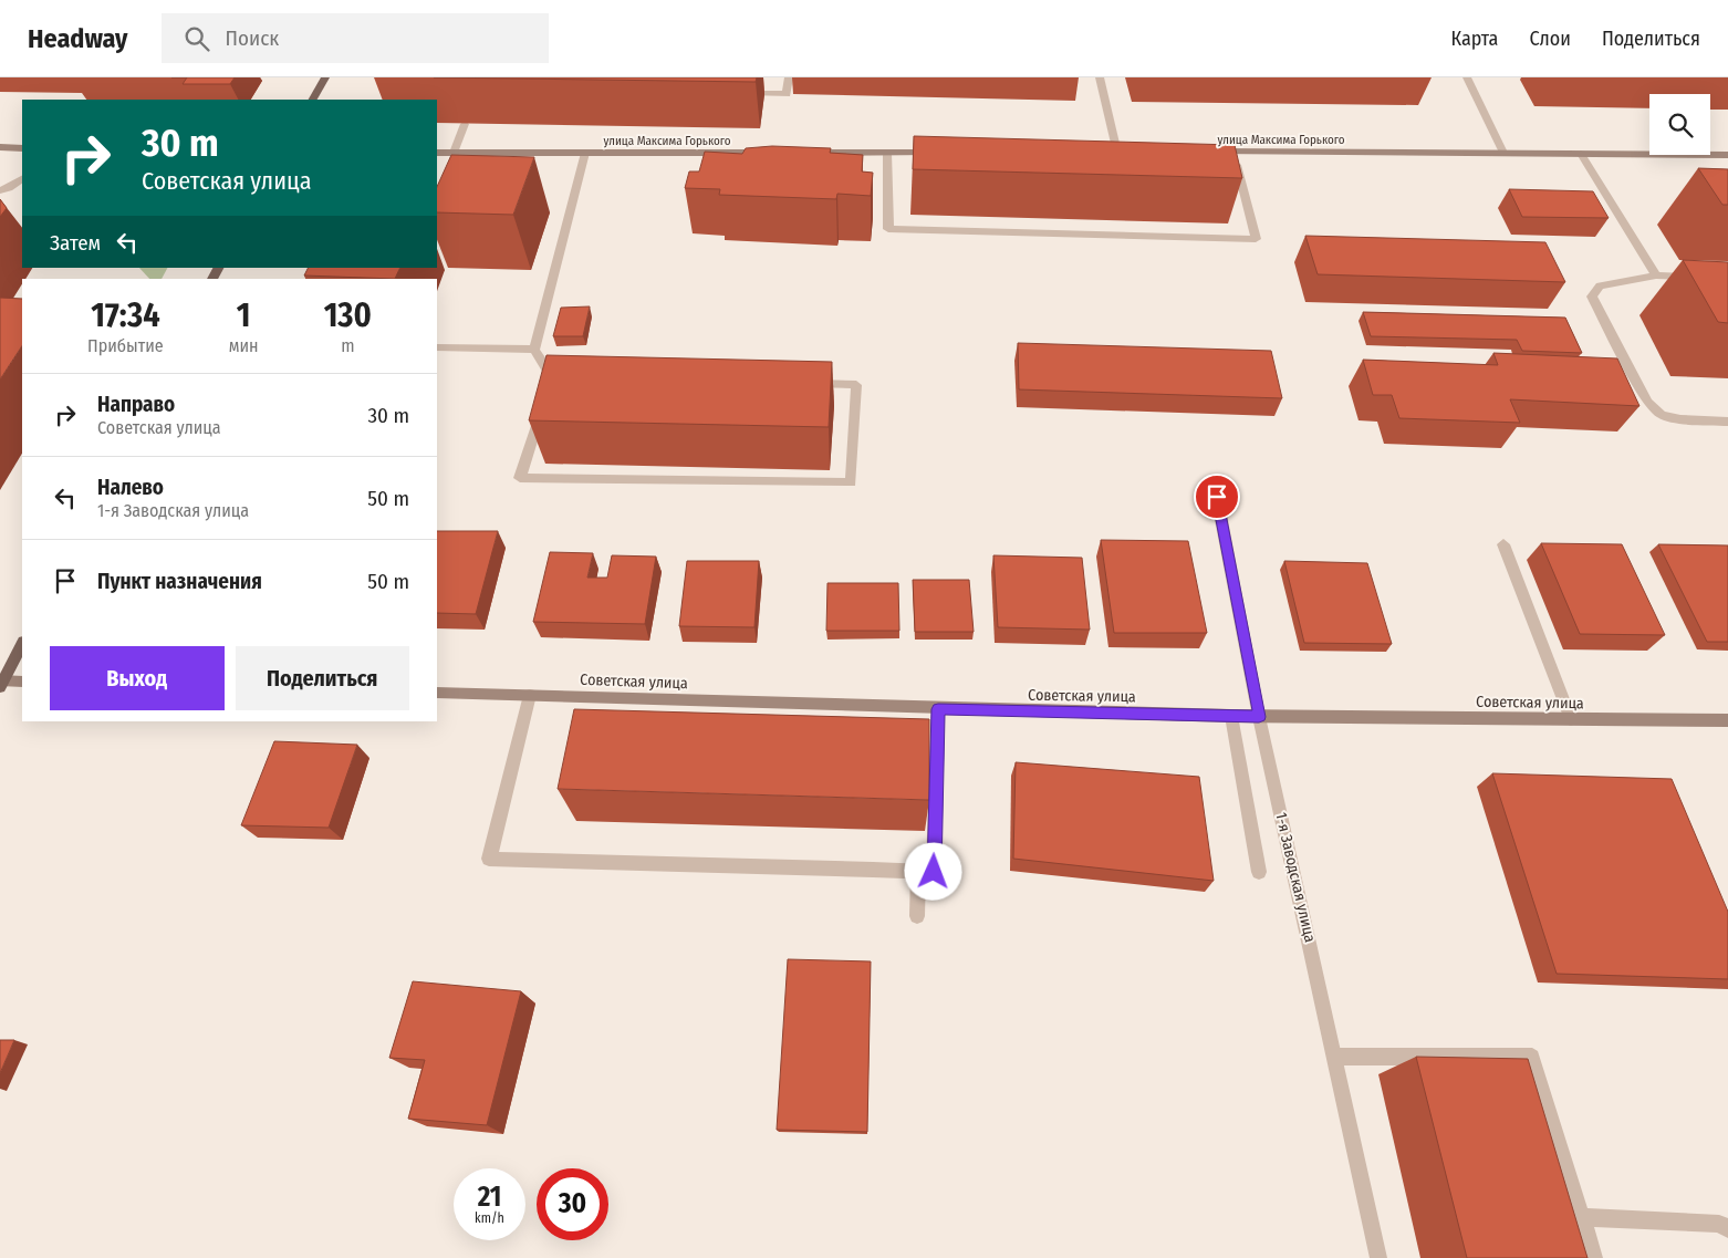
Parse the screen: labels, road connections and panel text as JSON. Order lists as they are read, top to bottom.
{
  "streets": {
    "street": ["улица Максима Горького", "Советская улица", "1-я Заводская улица"]
  },
  "crossings": [
    ["Советская улица", "1-я Заводская улица"]
  ],
  "page": {
    "header": "Headway",
    "search": "Поиск",
    "nav": ["Карта", "Слои", "Поделиться"],
    "turn": ["30 m", "Советская улица"],
    "then": "Затем",
    "eta": [
      "17:34",
      "Прибытие",
      "1",
      "мин",
      "130",
      "m"
    ],
    "list": [
      {
        "name": "Направо",
        "note": "Советская улица",
        "value": "30 m"
      },
      {
        "name": "Налево",
        "note": "1-я Заводская улица",
        "value": "50 m"
      },
      {
        "name": "Пункт назначения",
        "value": "50 m"
      }
    ],
    "buttons": ["Выход", "Поделиться"],
    "speed": "21 km/h",
    "limit": "30"
  }
}
